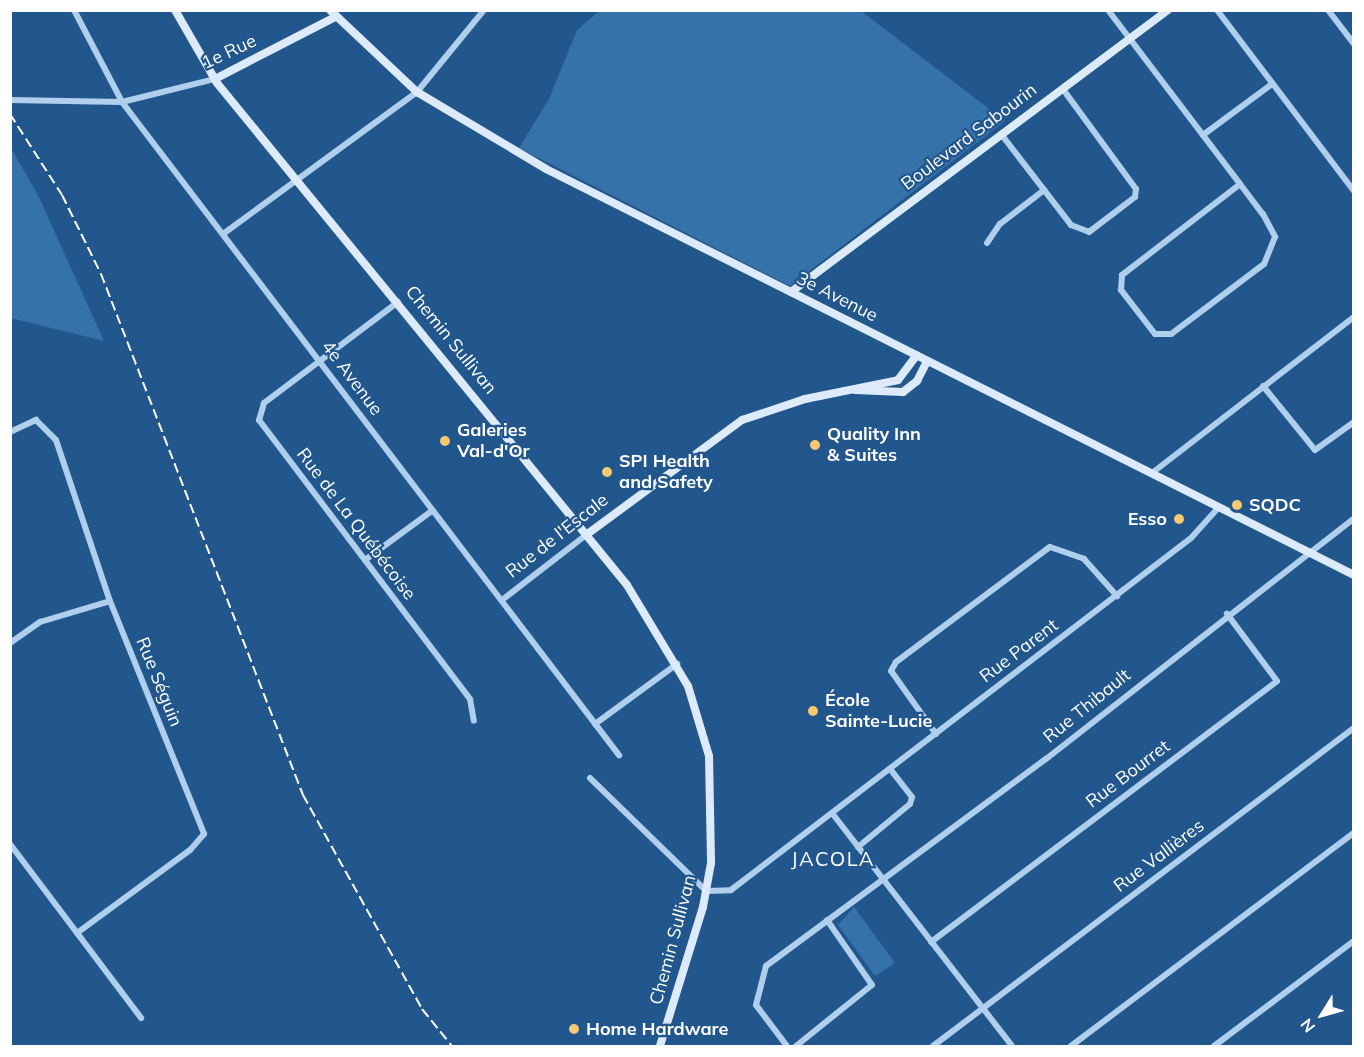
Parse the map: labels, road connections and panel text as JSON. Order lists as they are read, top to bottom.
{
  "streets": {
    "main road": [
      "1e Rue",
      "Boulevard Sabourin",
      "3e Avenue",
      "Chemin Sullivan",
      "Rue de l'Escale"
    ],
    "street": [
      "4e Avenue",
      "Rue de La Québécoise",
      "Rue Parent",
      "Rue Séguin",
      "Rue Thibault",
      "Rue Bourret",
      "Rue Vallières"
    ]
  },
  "crossings": [
    ["1e Rue", "3e Avenue"],
    ["1e Rue", "Chemin Sullivan"],
    ["1e Rue", "4e Avenue"],
    ["Boulevard Sabourin", "3e Avenue"],
    ["3e Avenue", "Rue de l'Escale"],
    ["3e Avenue", "Rue Parent"],
    ["3e Avenue", "Rue Thibault"],
    ["Chemin Sullivan", "Rue de l'Escale"],
    ["Chemin Sullivan", "Rue Parent"],
    ["4e Avenue", "Rue de La Québécoise"],
    ["4e Avenue", "Rue de l'Escale"],
    ["Rue Thibault", "Rue Bourret"]
  ],
  "districts": ["JACOLA"],
  "places": [
    "Galeries Val-d'Or",
    "Quality Inn & Suites",
    "SPI Health and Safety",
    "SQDC",
    "Esso",
    "École Sainte-Lucie",
    "Home Hardware"
  ],
  "north": "bottom left"
}
